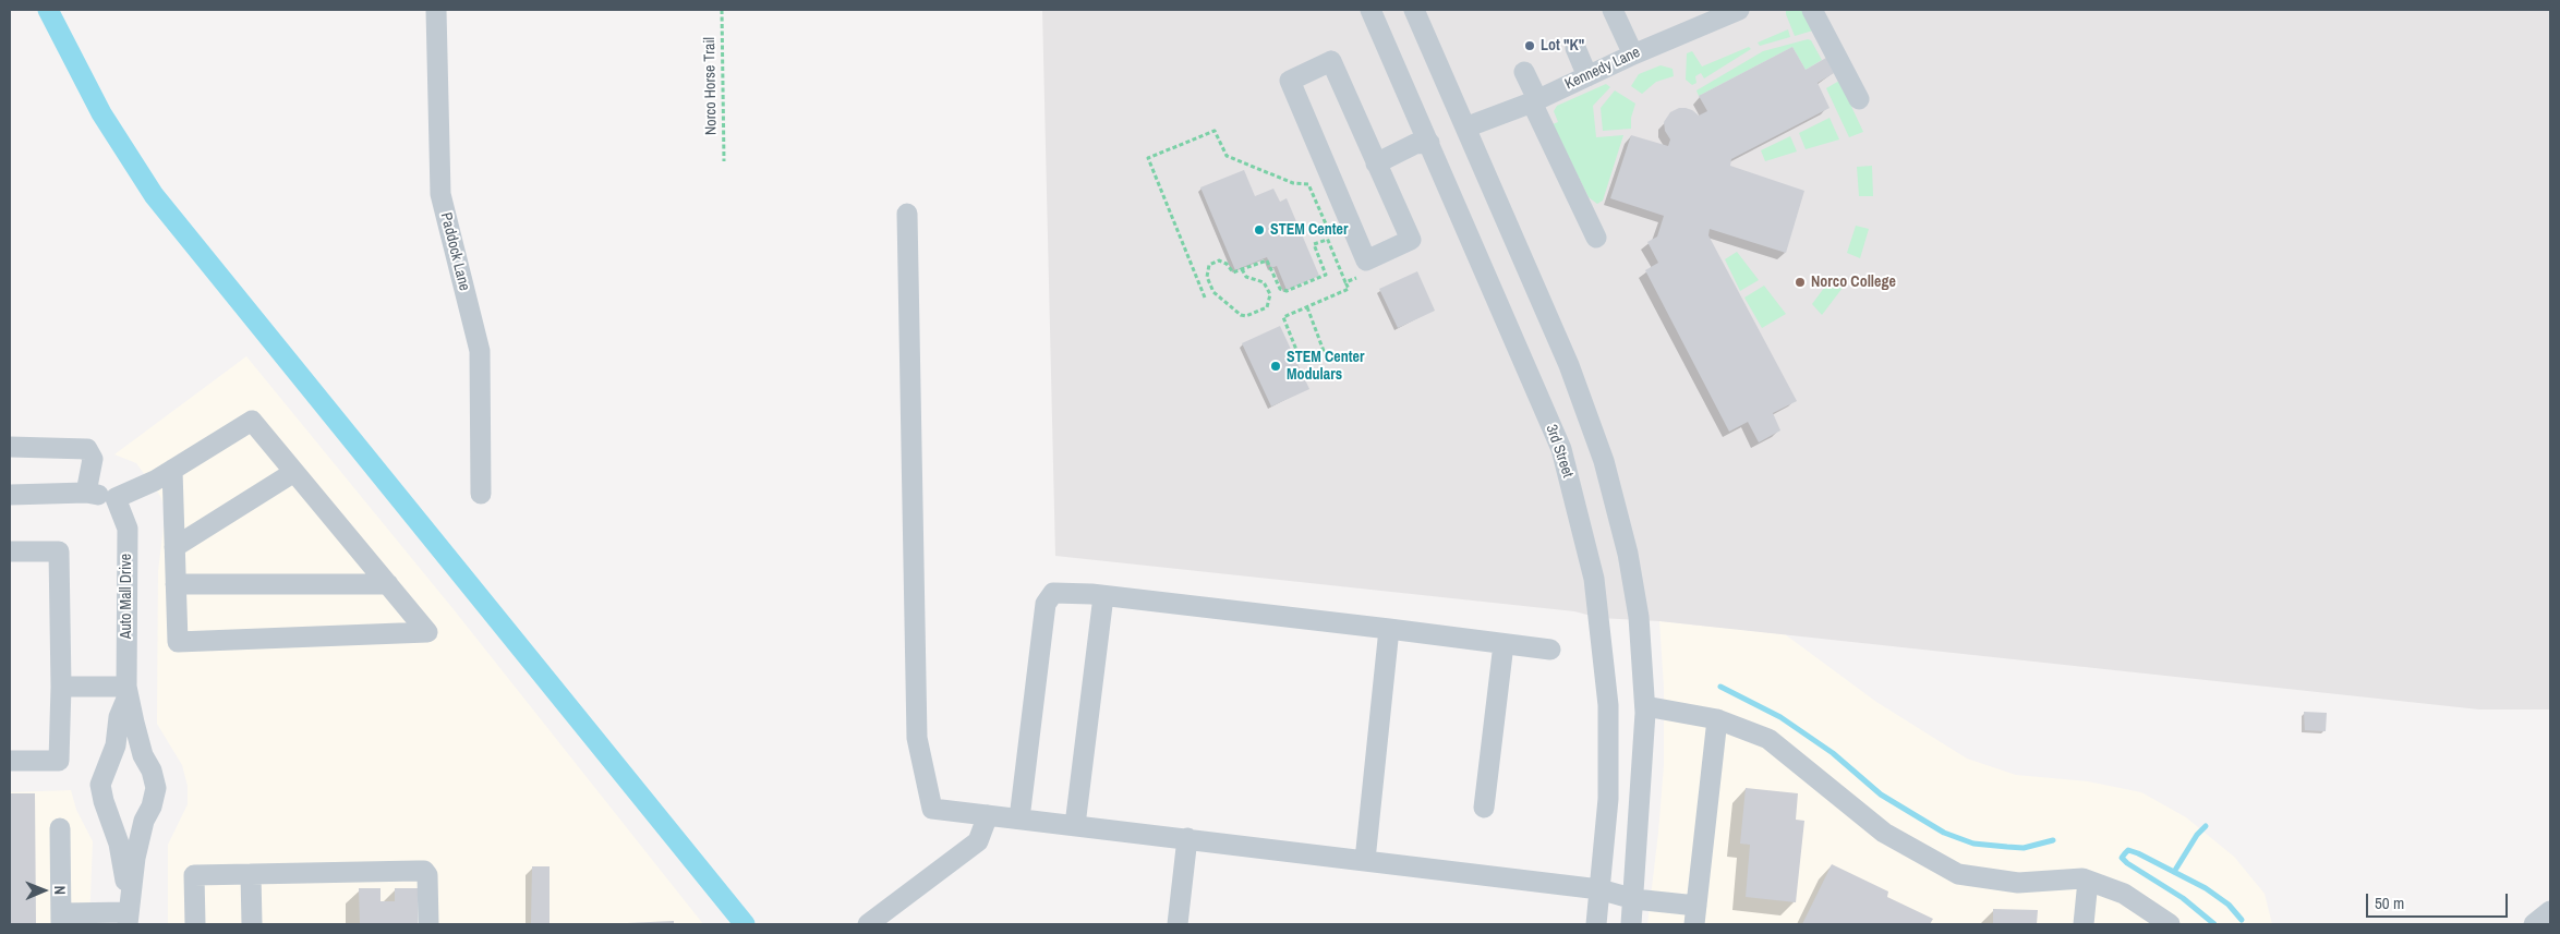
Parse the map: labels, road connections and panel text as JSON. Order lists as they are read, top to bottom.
{
  "streets": {
    "street": [
      "Kennedy Lane",
      "Paddock Lane",
      "3rd Street",
      "Auto Mall Drive"
    ],
    "path": ["Norco Horse Trail"]
  },
  "places": [
    "Lot \"K\"",
    "STEM Center",
    "Norco College",
    "STEM Center Modulars"
  ],
  "scale_bar": "50 m",
  "north": "right"
}
